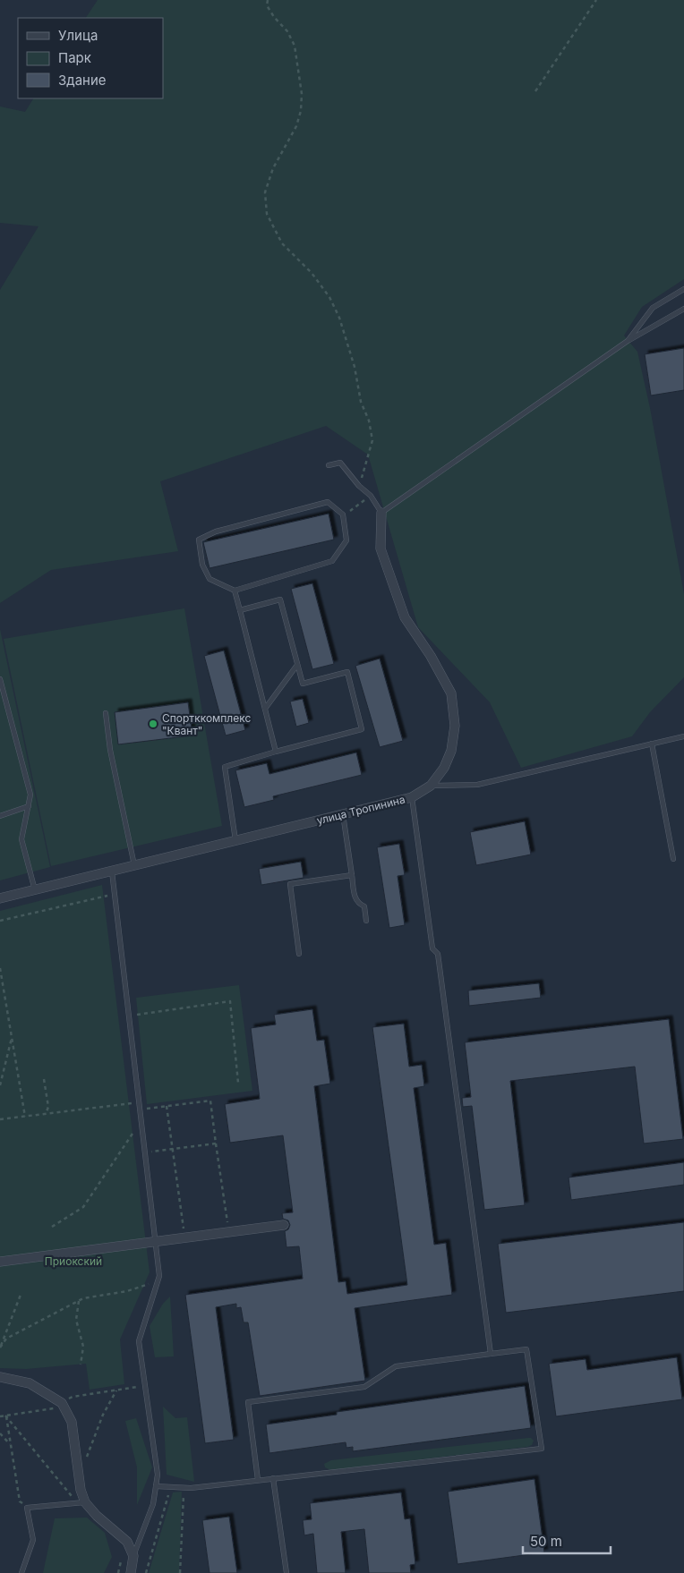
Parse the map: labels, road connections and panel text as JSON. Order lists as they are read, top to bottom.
{
  "streets": {
    "street": ["улица Тропинина"]
  },
  "parks": ["Приокский"],
  "places": ["Спортккомплекс \"Квант\""],
  "legend": ["Улица", "Парк", "Здание"],
  "scale_bar": "50 m"
}
